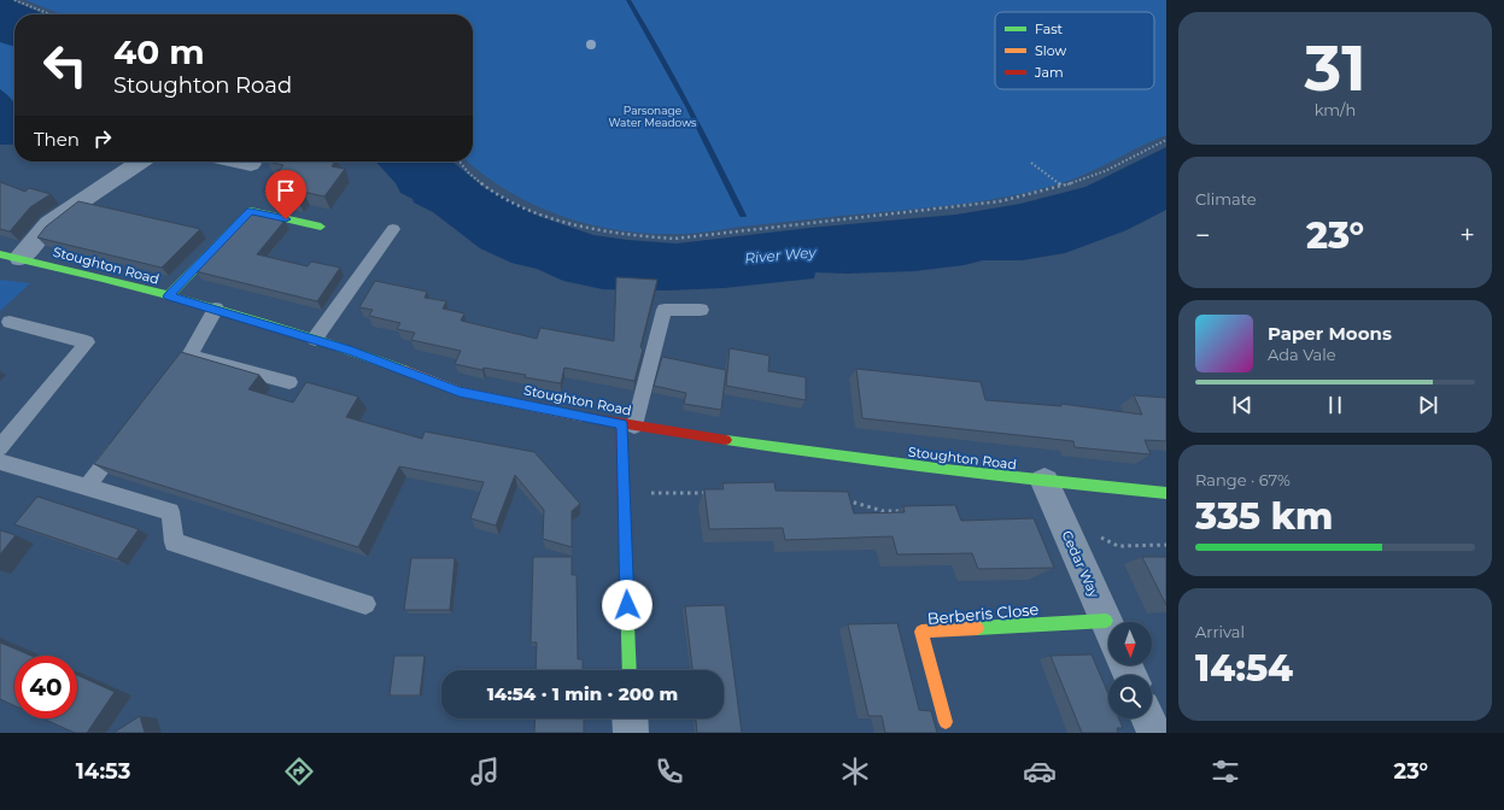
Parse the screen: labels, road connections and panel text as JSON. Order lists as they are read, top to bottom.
{
  "streets": {
    "street": ["Stoughton Road", "Cedar Way", "Berberis Close"]
  },
  "crossings": [
    ["Stoughton Road", "Cedar Way"]
  ],
  "water": ["River Wey"],
  "parks": ["Parsonage Water Meadows"],
  "legend": ["Fast", "Slow", "Jam"],
  "north": "bottom",
  "page": {
    "tile": [
      ["31", "km/h"],
      "Climate",
      ["Range · 67%", "335 km"],
      ["Arrival", "14:54"]
    ],
    "turn": ["40 m", "Stoughton Road"],
    "then": "Then",
    "heat": ["−", "23°", "+"],
    "song": ["Paper Moons", "Ada Vale"],
    "limit": "40",
    "trip": "14:54 · 1 min · 200 m",
    "tabs": ["14:53", "23°"]
  }
}
